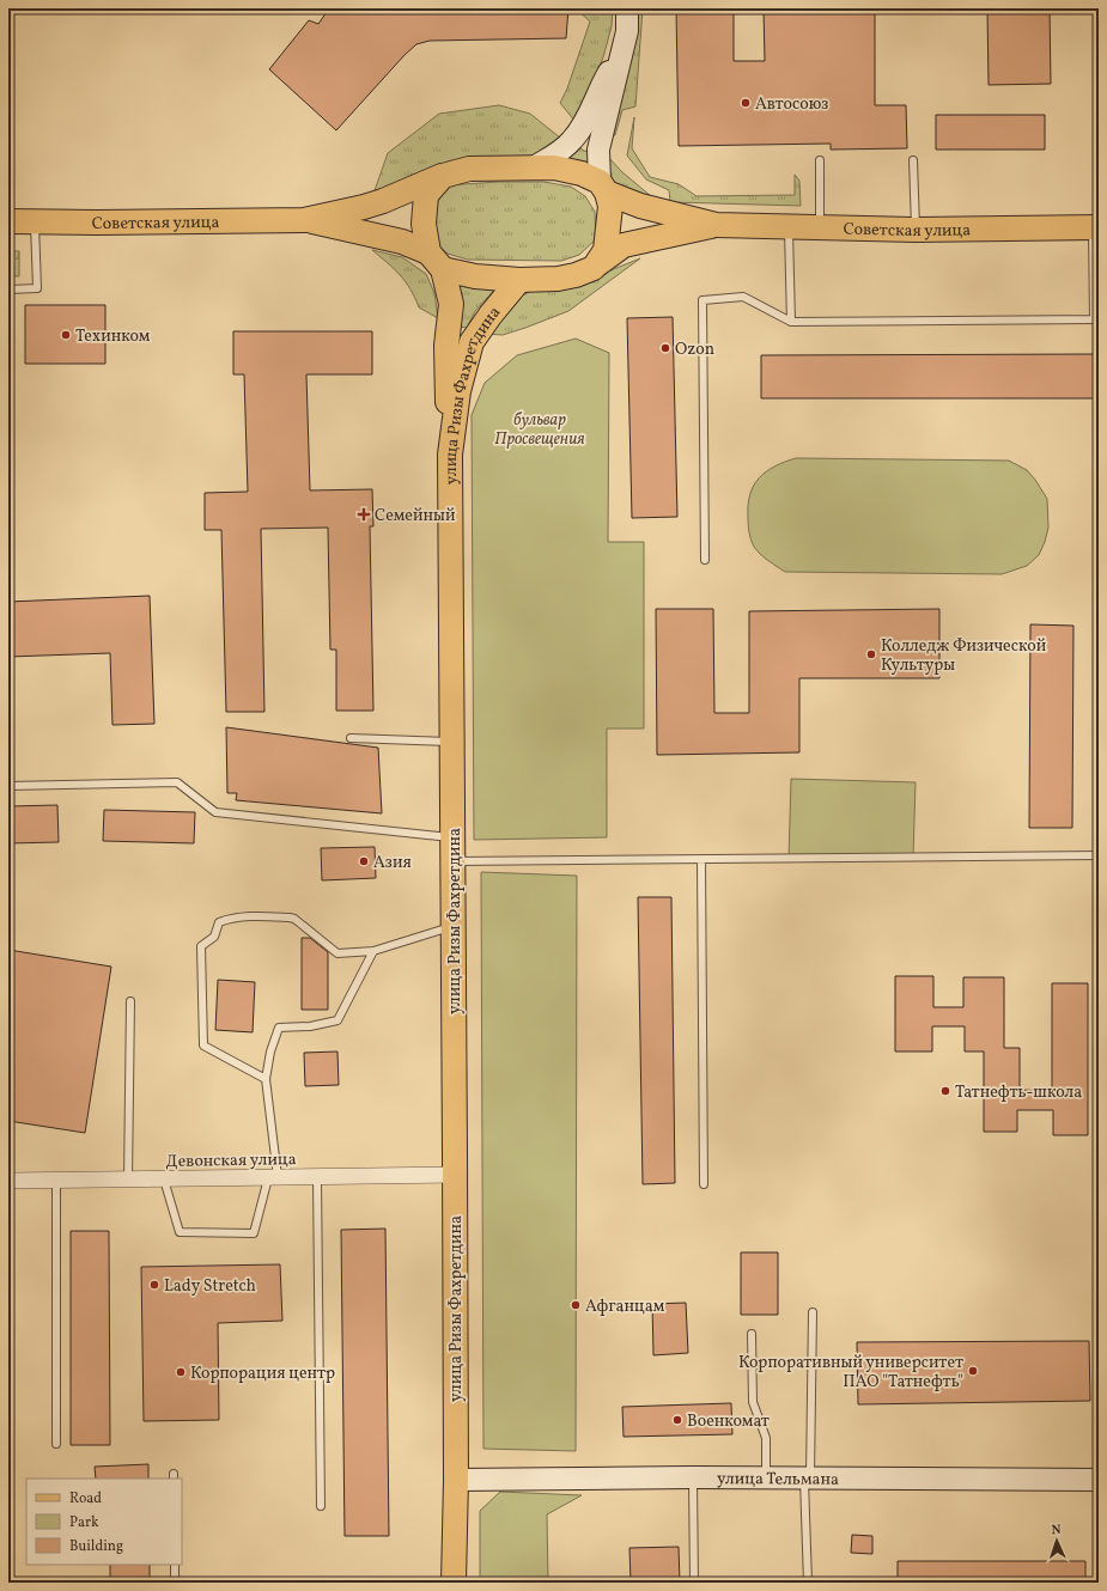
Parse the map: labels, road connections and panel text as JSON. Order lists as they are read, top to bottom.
{
  "streets": {
    "main road": ["Советская улица", "улица Ризы Фахретдина"],
    "street": ["Девонская улица", "улица Тельмана"]
  },
  "crossings": [
    ["улица Ризы Фахретдина", "Девонская улица"],
    ["улица Ризы Фахретдина", "улица Тельмана"]
  ],
  "parks": ["бульвар Просвещения"],
  "places": {
    "other": [
      "Автосоюз",
      "Техинком",
      "Ozon",
      "Колледж Физической Культуры",
      "Азия",
      "Татнефть-школа",
      "Lady Stretch",
      "Афганцам",
      "Корпоративный университет ПАО \"Татнефть\"",
      "Корпорация центр",
      "Военкомат"
    ],
    "health": ["Семейный"]
  },
  "legend": ["Road", "Park", "Building"],
  "north": "top"
}
